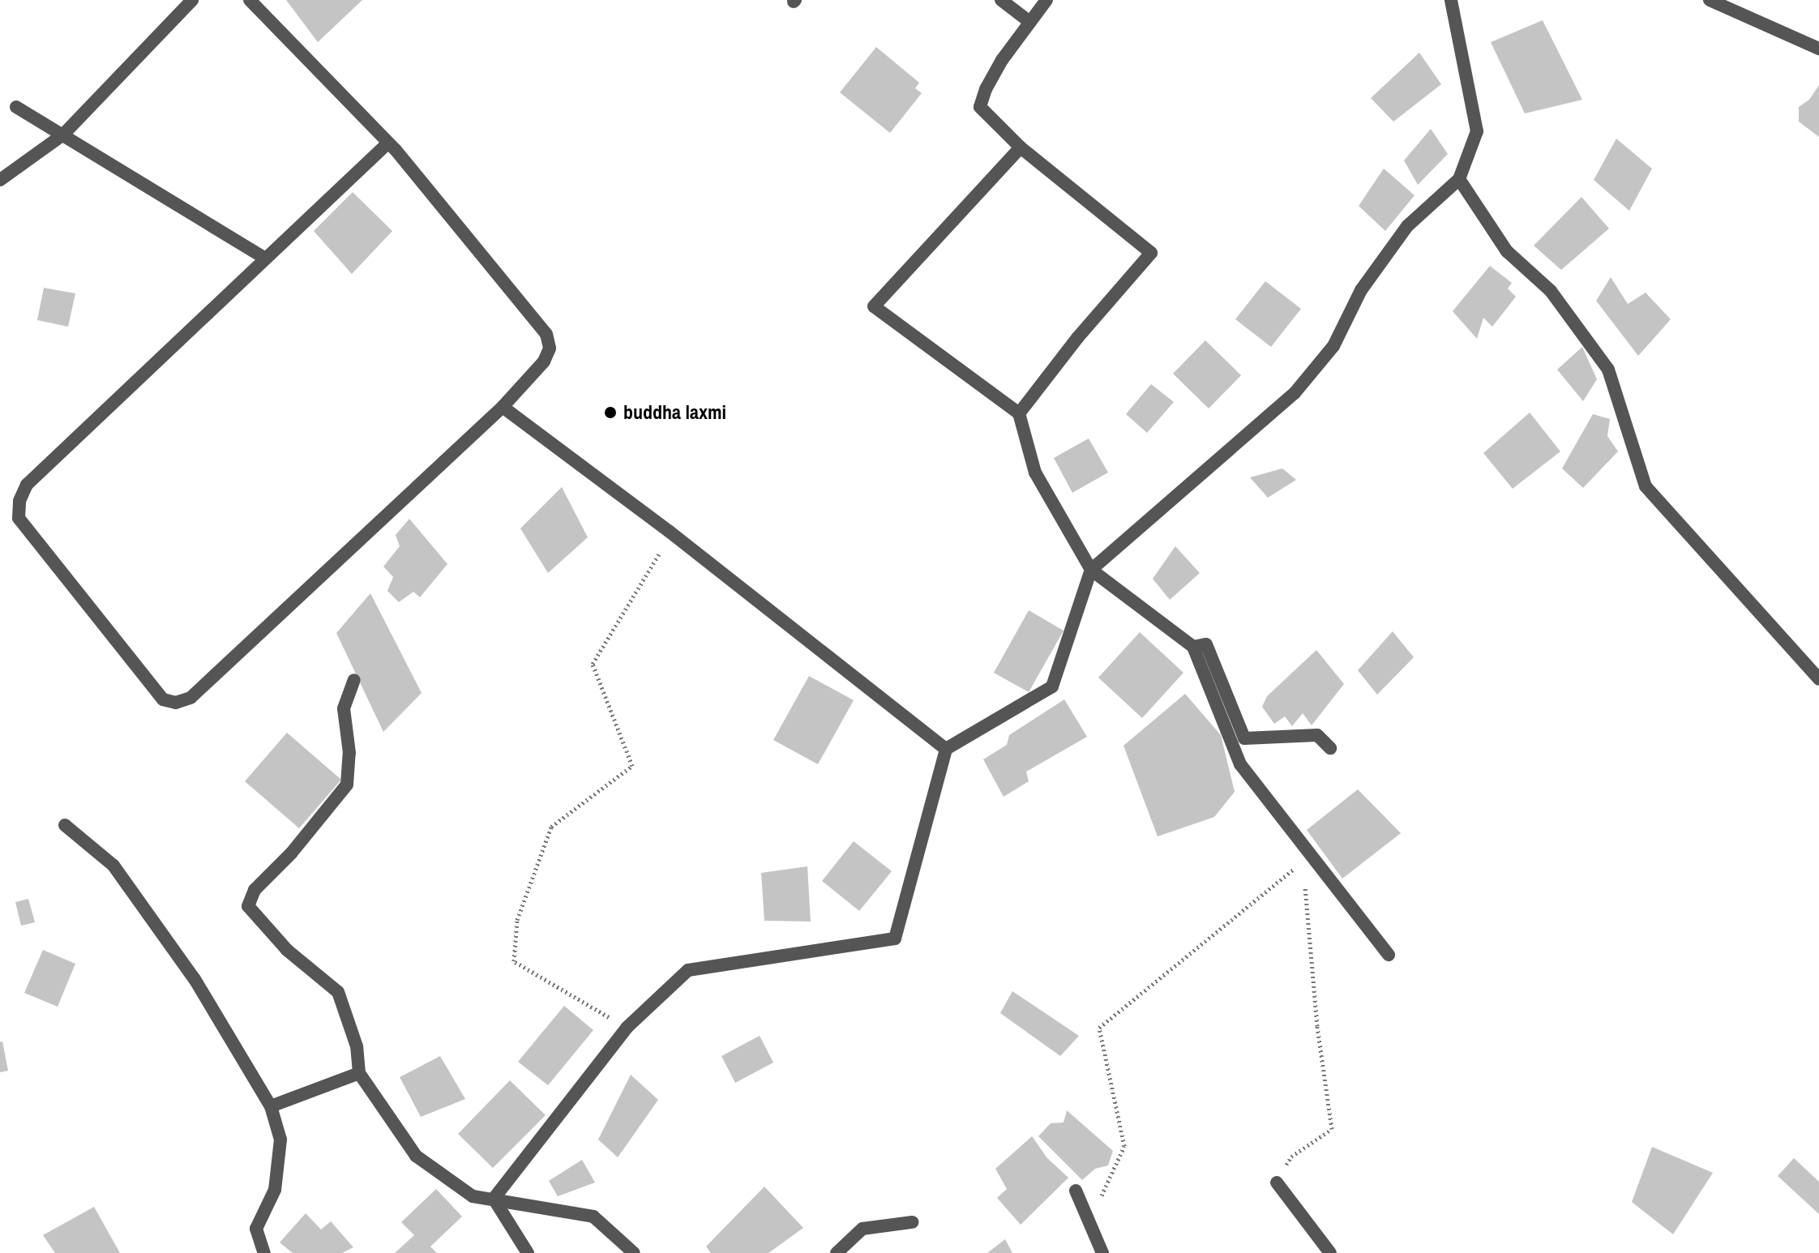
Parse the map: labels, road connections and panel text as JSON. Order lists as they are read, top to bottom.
{
  "places": ["buddha laxmi"]
}
